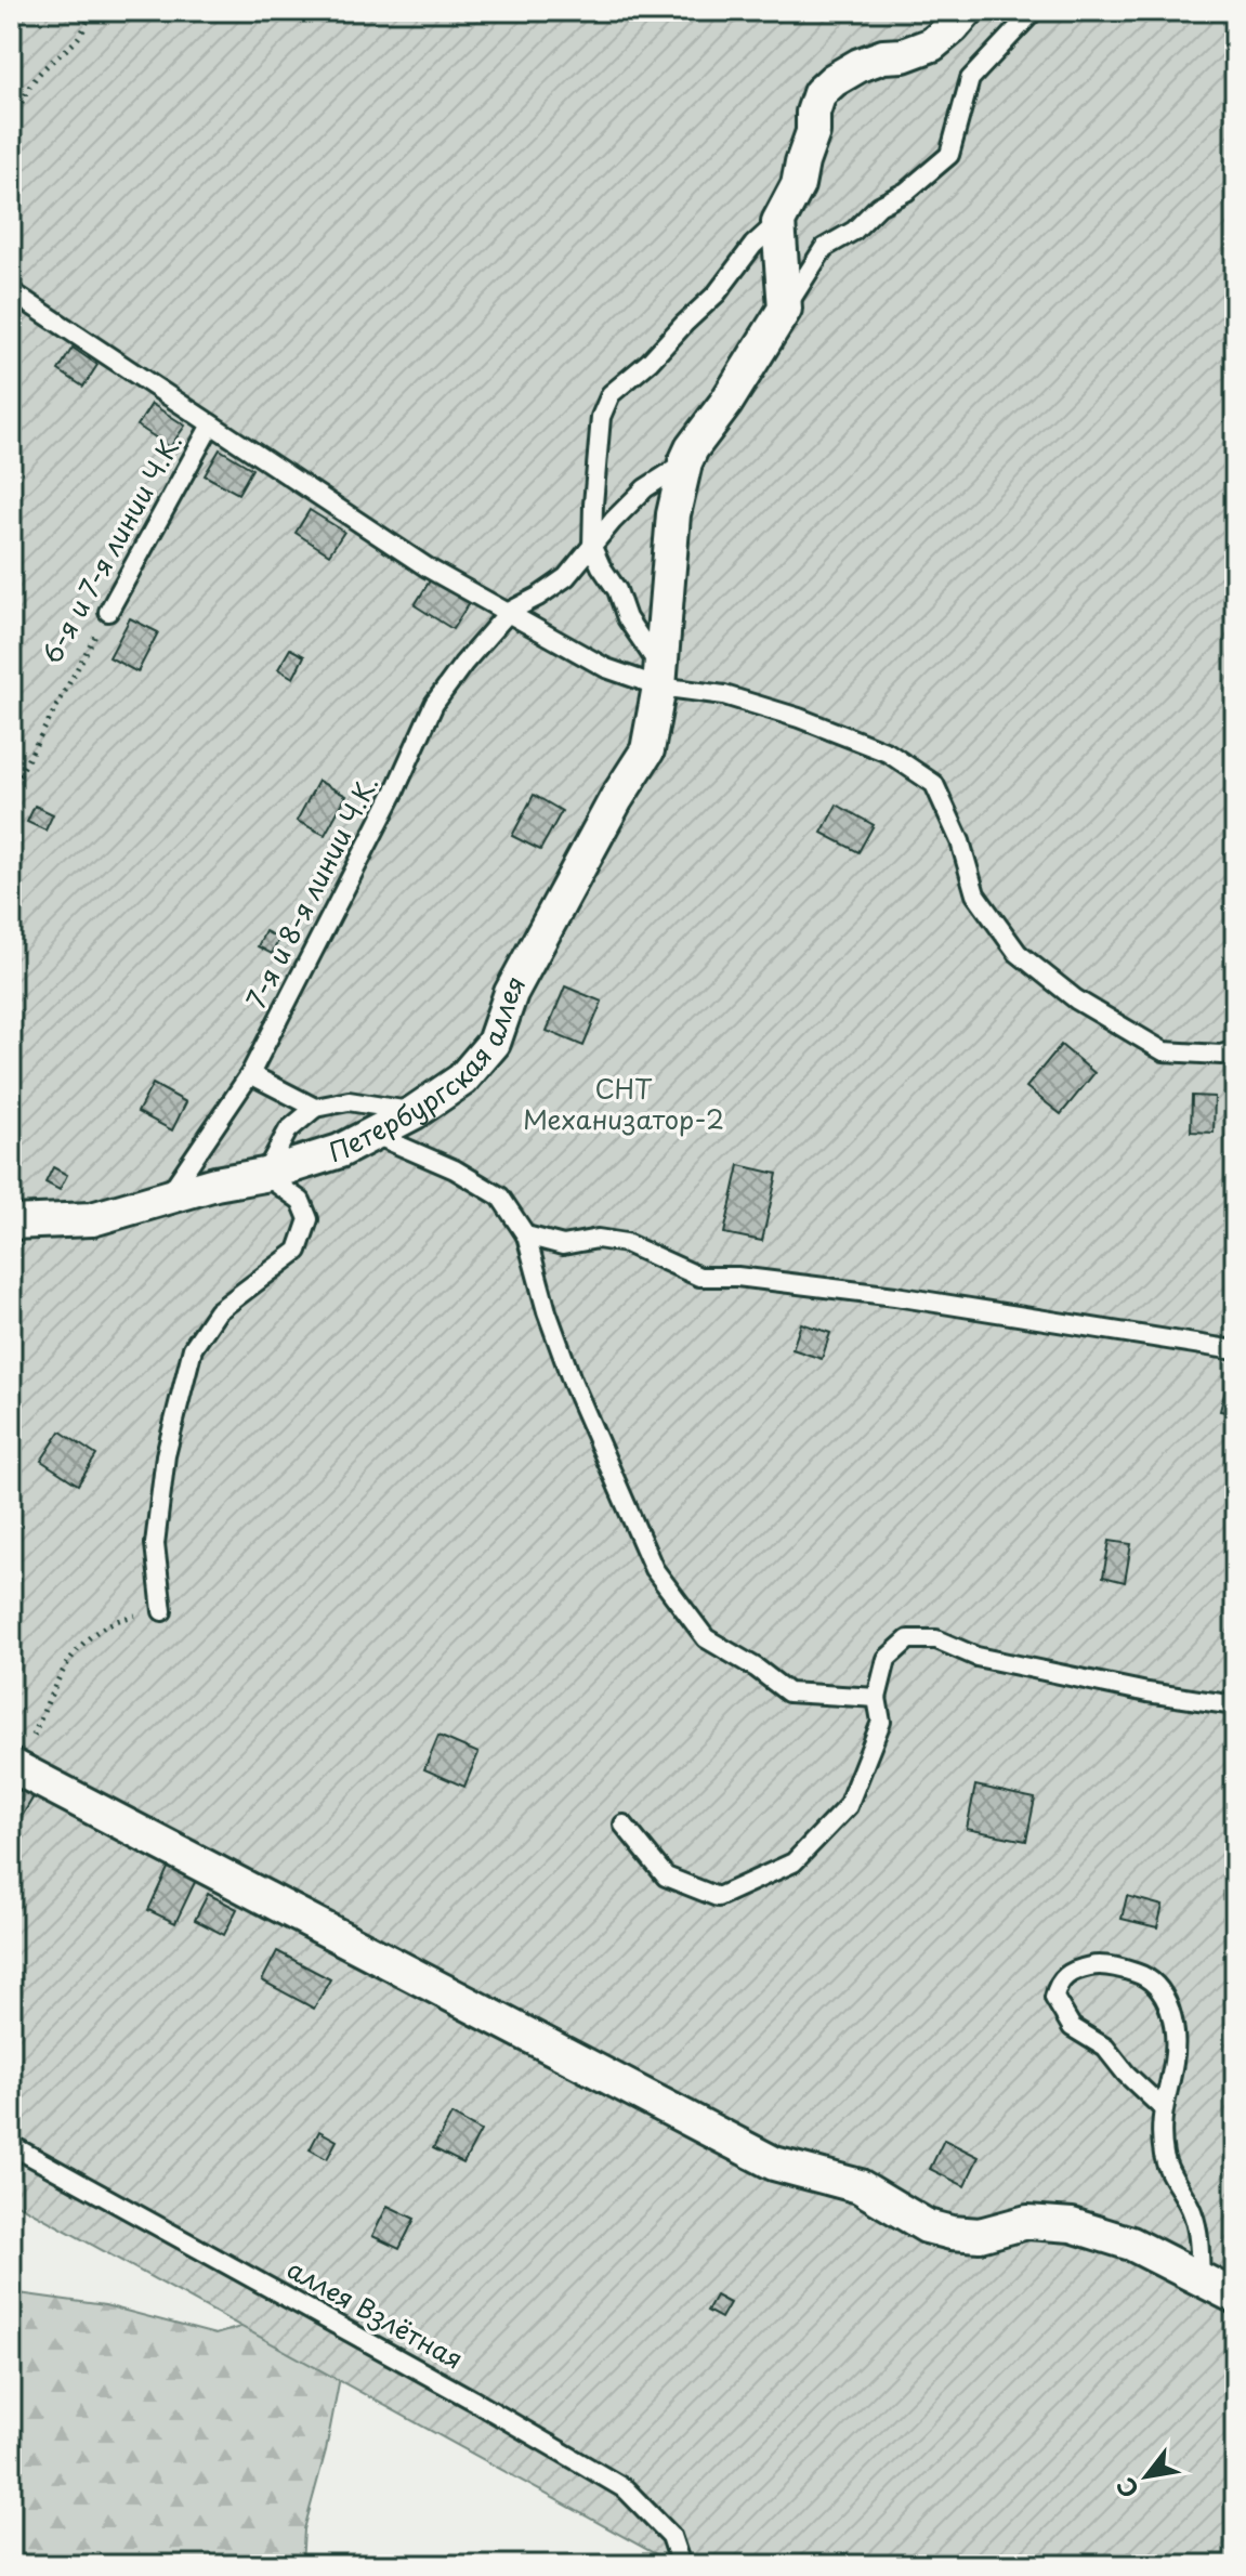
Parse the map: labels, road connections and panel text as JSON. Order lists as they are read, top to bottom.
{
  "streets": {
    "street": ["Петербургская аллея"],
    "lane": ["6-я и 7-я линии Ч.К.", "7-я и 8-я линии Ч.К.", "аллея Взлётная"]
  },
  "crossings": [
    ["7-я и 8-я линии Ч.К.", "Петербургская аллея"]
  ],
  "parks": ["СНТ Механизатор-2"],
  "north": "bottom left"
}
